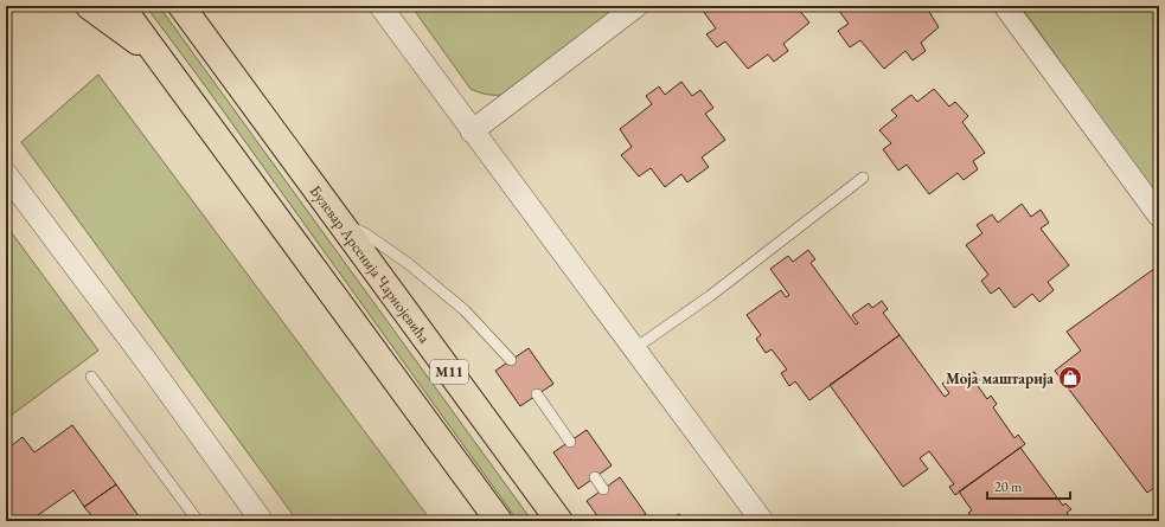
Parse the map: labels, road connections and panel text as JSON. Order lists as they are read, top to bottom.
{
  "streets": {
    "highway": ["Булевар Арсенија Чарнојевића", "M11"]
  },
  "places": {
    "shop": ["Моја маштарија"]
  },
  "scale_bar": "20 m"
}
